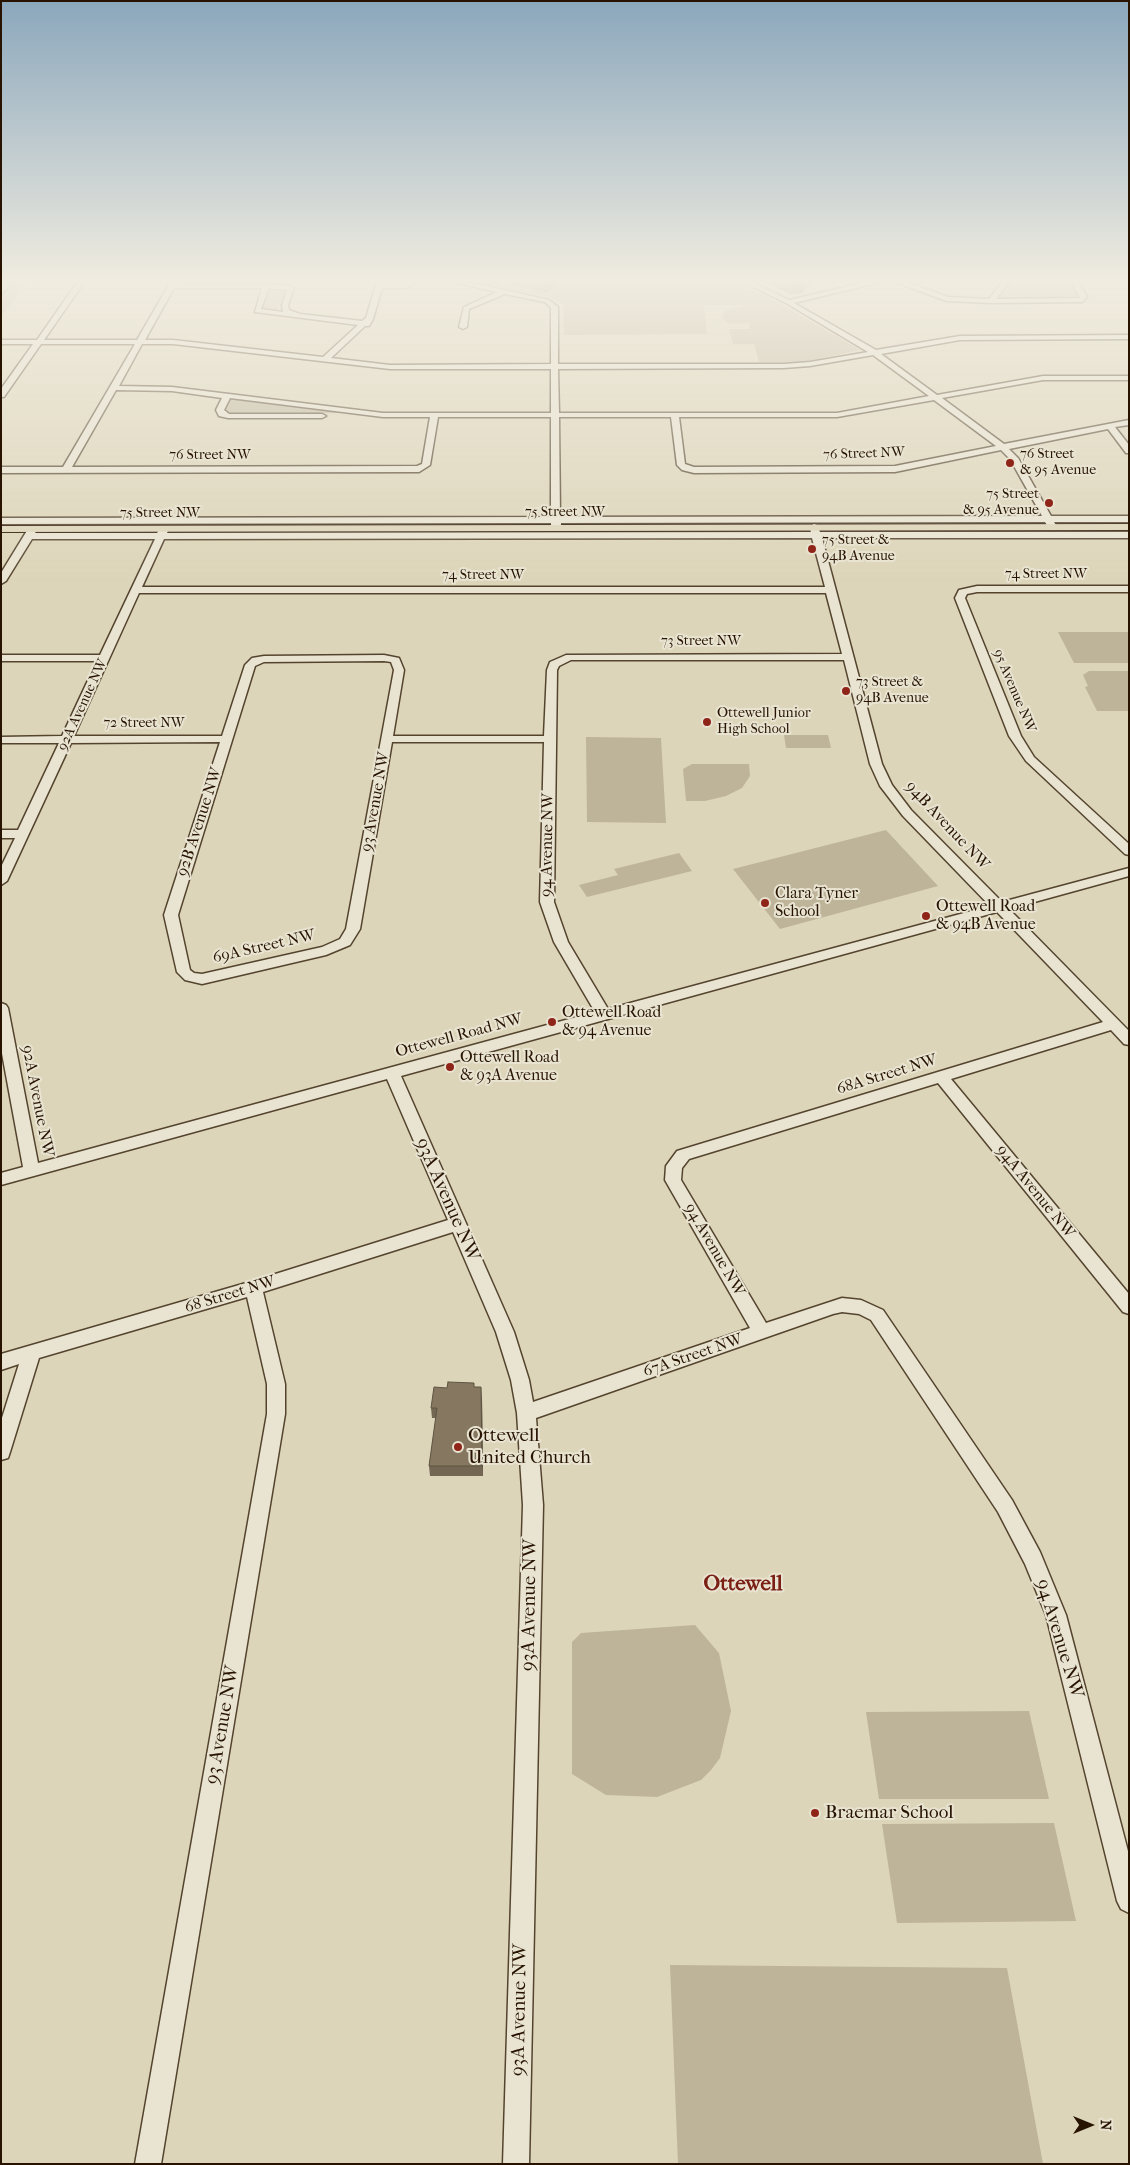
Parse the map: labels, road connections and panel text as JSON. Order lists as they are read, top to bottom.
{
  "streets": {
    "main road": ["75 Street NW"],
    "street": [
      "76 Street NW",
      "74 Street NW",
      "73 Street NW",
      "95 Avenue NW",
      "92A Avenue NW",
      "72 Street NW",
      "93 Avenue NW",
      "92B Avenue NW",
      "94B Avenue NW",
      "94 Avenue NW",
      "69A Street NW",
      "Ottewell Road NW",
      "68A Street NW",
      "94A Avenue NW",
      "93A Avenue NW",
      "68 Street NW",
      "67A Street NW"
    ]
  },
  "crossings": [
    ["75 Street NW", "92A Avenue NW"],
    ["75 Street NW", "94B Avenue NW"],
    ["74 Street NW", "95 Avenue NW"],
    ["74 Street NW", "92A Avenue NW"],
    ["74 Street NW", "94B Avenue NW"],
    ["73 Street NW", "94B Avenue NW"],
    ["73 Street NW", "94 Avenue NW"],
    ["92A Avenue NW", "72 Street NW"],
    ["92A Avenue NW", "Ottewell Road NW"],
    ["72 Street NW", "92B Avenue NW"],
    ["93 Avenue NW", "92B Avenue NW"],
    ["93 Avenue NW", "69A Street NW"],
    ["93 Avenue NW", "68 Street NW"],
    ["92B Avenue NW", "69A Street NW"],
    ["94B Avenue NW", "Ottewell Road NW"],
    ["94B Avenue NW", "68A Street NW"],
    ["94 Avenue NW", "Ottewell Road NW"],
    ["94 Avenue NW", "68A Street NW"],
    ["94 Avenue NW", "67A Street NW"],
    ["Ottewell Road NW", "93A Avenue NW"],
    ["68A Street NW", "94A Avenue NW"],
    ["93A Avenue NW", "68 Street NW"],
    ["93A Avenue NW", "67A Street NW"]
  ],
  "districts": ["Ottewell"],
  "places": [
    "76 Street & 95 Avenue",
    "75 Street & 95 Avenue",
    "75 Street & 94B Avenue",
    "73 Street & 94B Avenue",
    "Ottewell Junior High School",
    "Clara Tyner School",
    "Ottewell Road & 94B Avenue",
    "Ottewell Road & 94 Avenue",
    "Ottewell Road & 93A Avenue",
    "Ottewell United Church",
    "Braemar School"
  ],
  "north": "right"
}
